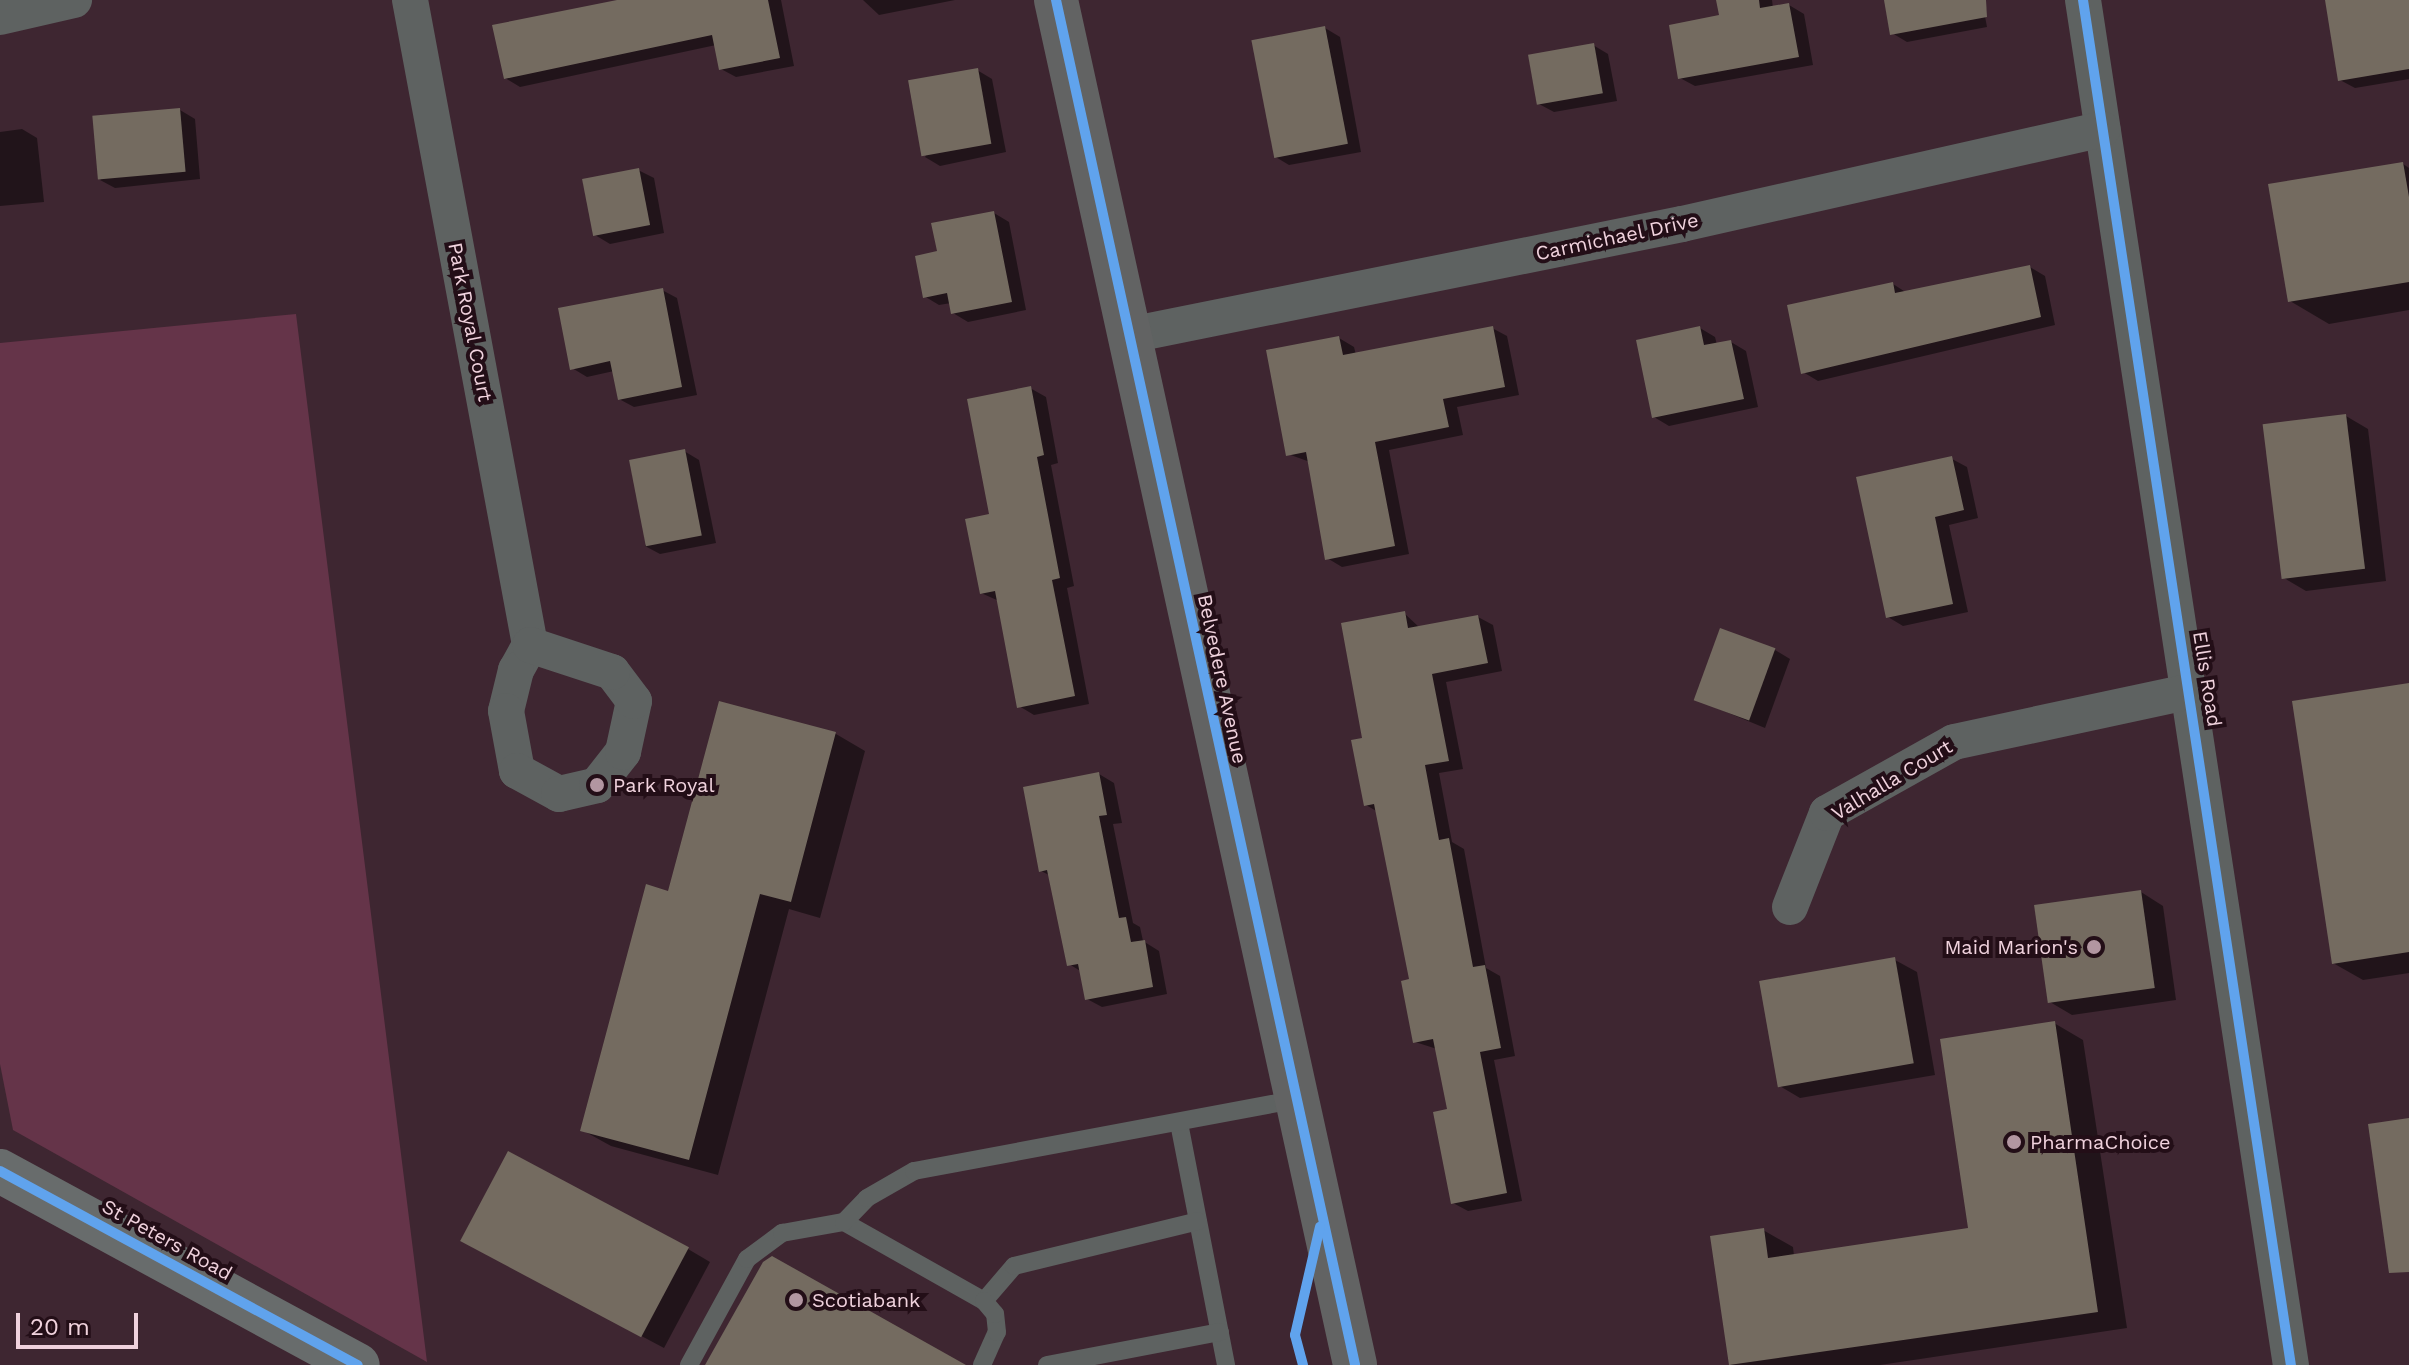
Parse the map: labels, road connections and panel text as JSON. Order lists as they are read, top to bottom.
{
  "streets": {
    "main road": ["Belvedere Avenue", "St Peters Road"],
    "street": [
      "Carmichael Drive",
      "Park Royal Court",
      "Ellis Road",
      "Valhalla Court"
    ]
  },
  "crossings": [
    ["Carmichael Drive", "Belvedere Avenue"],
    ["Carmichael Drive", "Ellis Road"],
    ["Ellis Road", "Valhalla Court"]
  ],
  "places": [
    "Park Royal",
    "Maid Marion's",
    "PharmaChoice",
    "Scotiabank"
  ],
  "scale_bar": "20 m"
}
